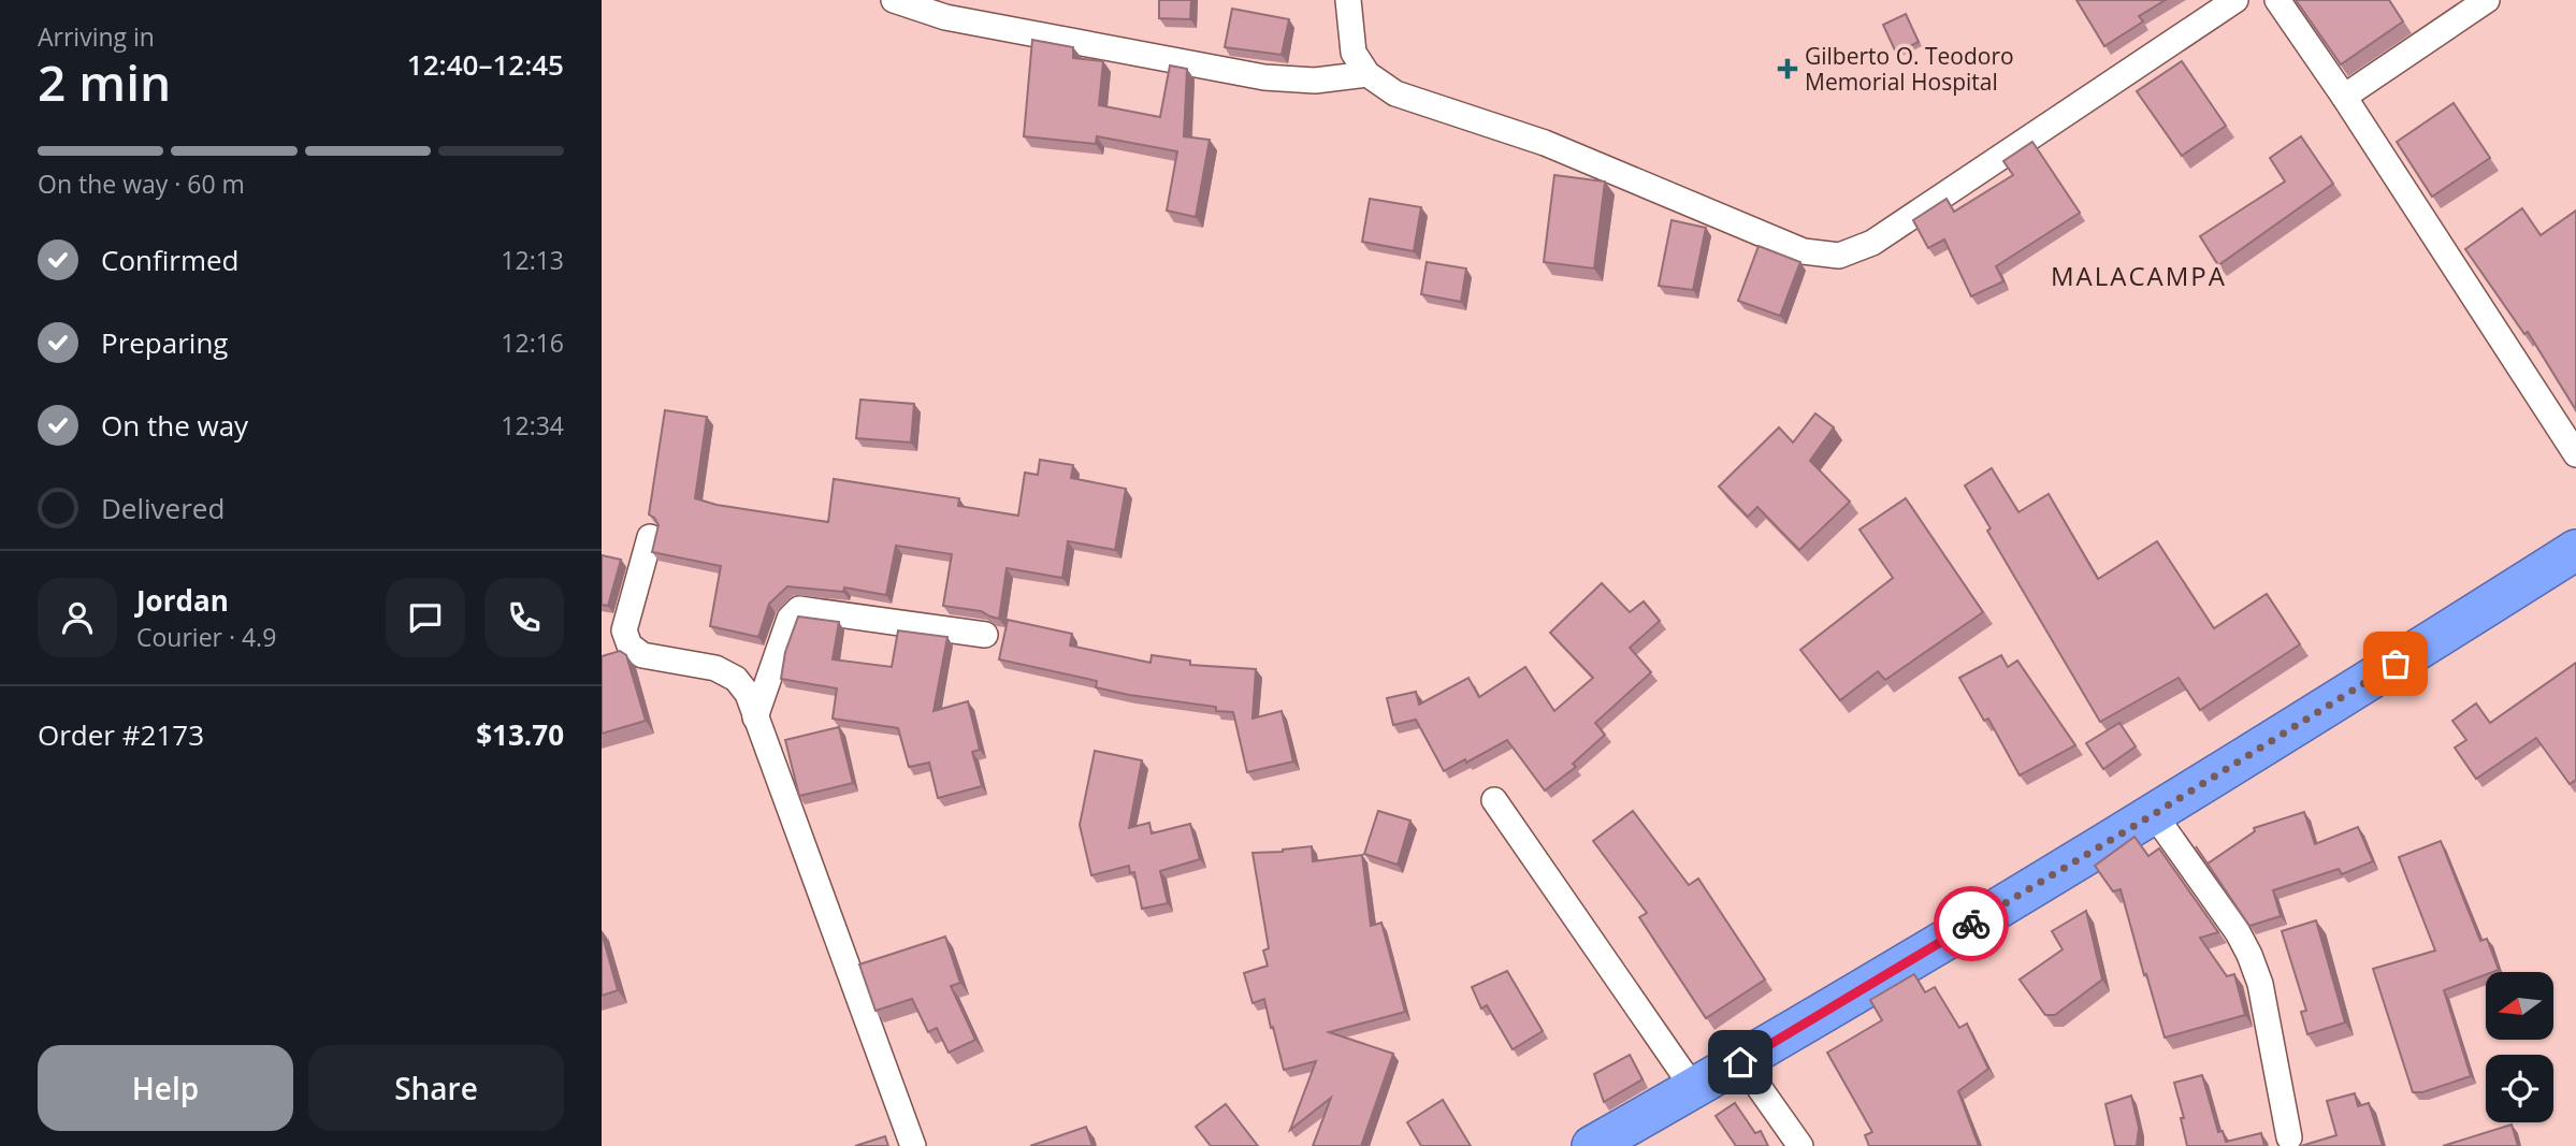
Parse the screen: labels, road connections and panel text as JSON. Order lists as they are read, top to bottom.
{
  "districts": ["MALACAMPA"],
  "places": {
    "health": ["Gilberto O. Teodoro Memorial Hospital"]
  },
  "north": "left",
  "page": {
    "heading": ["2 min", "Arriving in", "12:40–12:45"],
    "panel": [
      "Jordan",
      "Courier · 4.9",
      "Order #2173",
      "$13.70"
    ],
    "bar": "On the way · 60 m",
    "list": [
      ["Confirmed", "12:13"],
      ["Preparing", "12:16"],
      ["On the way", "12:34"],
      "Delivered"
    ],
    "buttons": ["Help", "Share"]
  }
}
